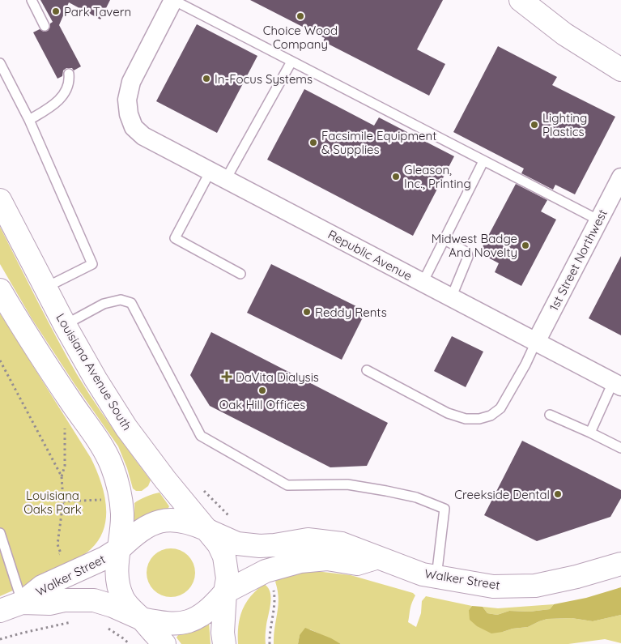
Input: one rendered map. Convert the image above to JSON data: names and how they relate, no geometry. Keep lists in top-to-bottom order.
{
  "streets": {
    "main road": ["Louisiana Avenue South", "Walker Street"],
    "street": ["Republic Avenue", "1st Street Northwest"]
  },
  "crossings": [
    ["Republic Avenue", "1st Street Northwest"],
    ["Louisiana Avenue South", "Walker Street"]
  ],
  "parks": ["Louisiana Oaks Park"],
  "places": {
    "other": [
      "Park Tavern",
      "Choice Wood Company",
      "In-Focus Systems",
      "Lighting Plastics",
      "Facsimile Equipment & Supplies",
      "Gleason, Inc., Printing",
      "Midwest Badge And Novelty",
      "Reddy Rents",
      "Oak Hill Offices",
      "Creekside Dental"
    ],
    "health": ["DaVita Dialysis"]
  }
}
